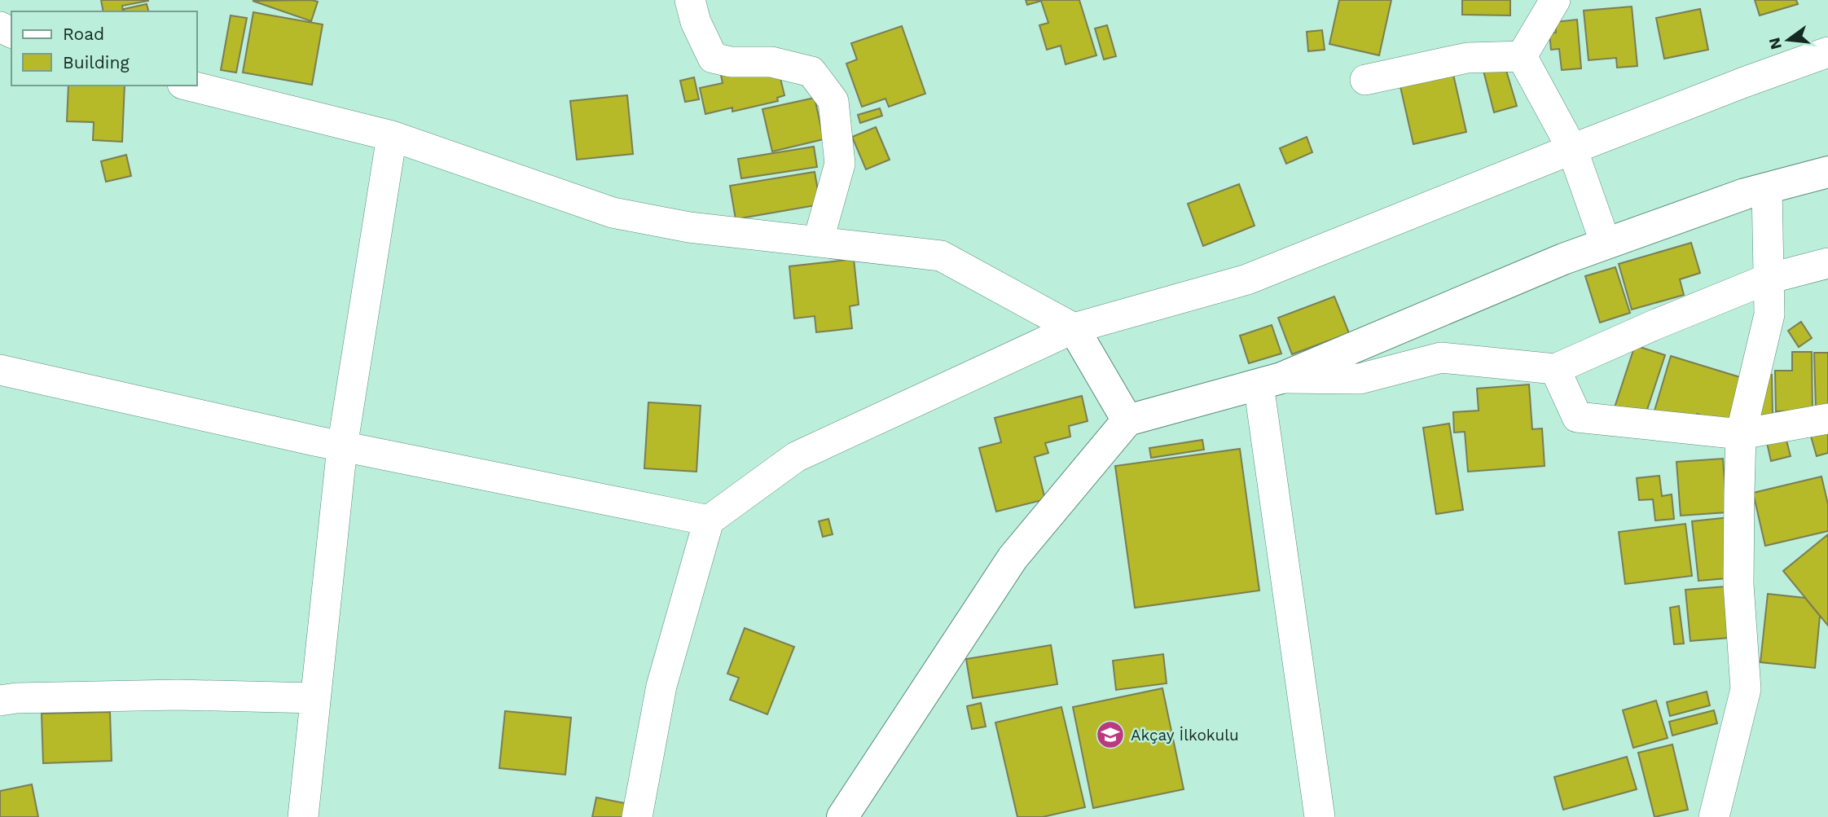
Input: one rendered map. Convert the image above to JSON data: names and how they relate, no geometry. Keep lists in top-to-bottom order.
{
  "places": {
    "school or university": ["Akçay İlkokulu"]
  },
  "legend": ["Road", "Building"],
  "north": "left"
}
